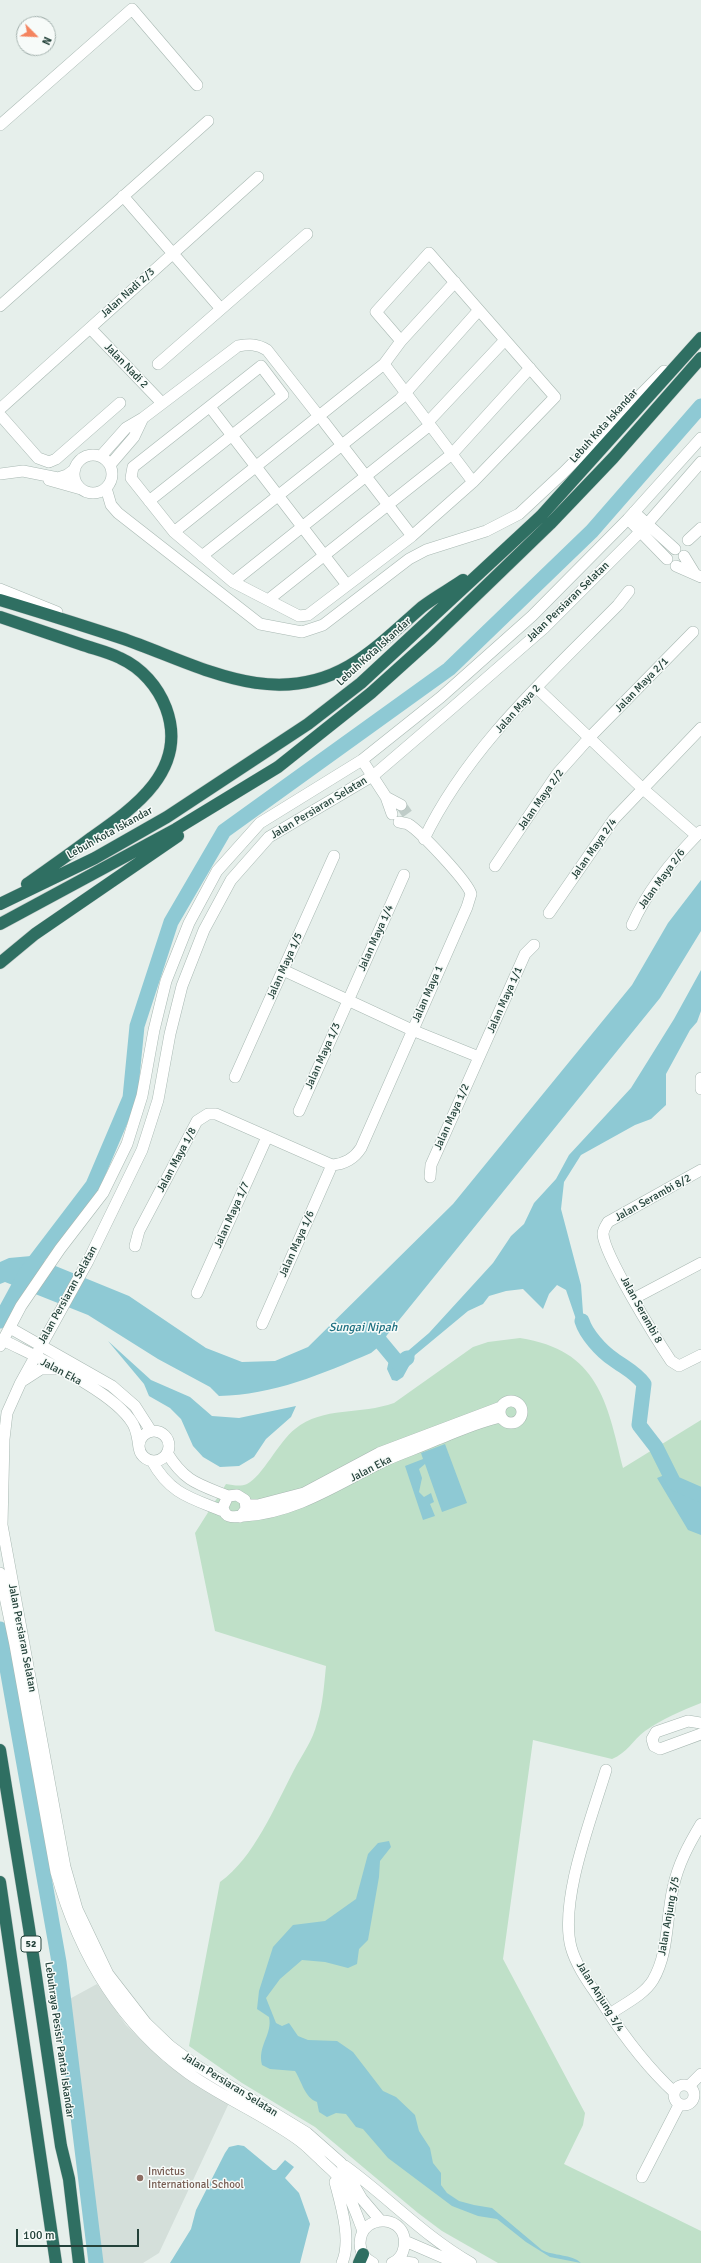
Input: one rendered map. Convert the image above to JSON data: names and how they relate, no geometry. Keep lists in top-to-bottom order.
{
  "streets": {
    "highway": ["Lebuh Kota Iskandar", "52", "Lebuhraya Pesisir Pantai Iskandar"],
    "street": [
      "Jalan Nadi 2/3",
      "Jalan Nadi 2",
      "Jalan Persiaran Selatan",
      "Jalan Maya 2/1",
      "Jalan Maya 2",
      "Jalan Maya 2/2",
      "Jalan Maya 2/4",
      "Jalan Maya 2/6",
      "Jalan Maya 1/4",
      "Jalan Maya 1/5",
      "Jalan Maya 1",
      "Jalan Maya 1/1",
      "Jalan Maya 1/3",
      "Jalan Maya 1/2",
      "Jalan Maya 1/8",
      "Jalan Serambi 8/2",
      "Jalan Maya 1/7",
      "Jalan Maya 1/6",
      "Jalan Serambi 8",
      "Jalan Eka",
      "Jalan Anjung 3/5",
      "Jalan Anjung 3/4"
    ]
  },
  "crossings": [
    ["Jalan Nadi 2/3", "Jalan Nadi 2"],
    ["Jalan Persiaran Selatan", "Jalan Maya 1"],
    ["Jalan Persiaran Selatan", "Jalan Eka"],
    ["Jalan Maya 2/1", "Jalan Maya 2/2"],
    ["Jalan Maya 2", "Jalan Maya 1"],
    ["Jalan Maya 1/4", "Jalan Maya 1/3"],
    ["Jalan Maya 1", "Jalan Maya 1/8"],
    ["Jalan Maya 1", "Jalan Maya 1/6"],
    ["Jalan Maya 1/1", "Jalan Maya 1/2"],
    ["Jalan Maya 1/8", "Jalan Maya 1/7"],
    ["Jalan Maya 1/8", "Jalan Maya 1/6"],
    ["Jalan Serambi 8/2", "Jalan Serambi 8"],
    ["Jalan Anjung 3/5", "Jalan Anjung 3/4"]
  ],
  "water": ["Sungai Nipah"],
  "places": ["Invictus International School"],
  "scale_bar": "100 m",
  "north": "bottom right"
}
